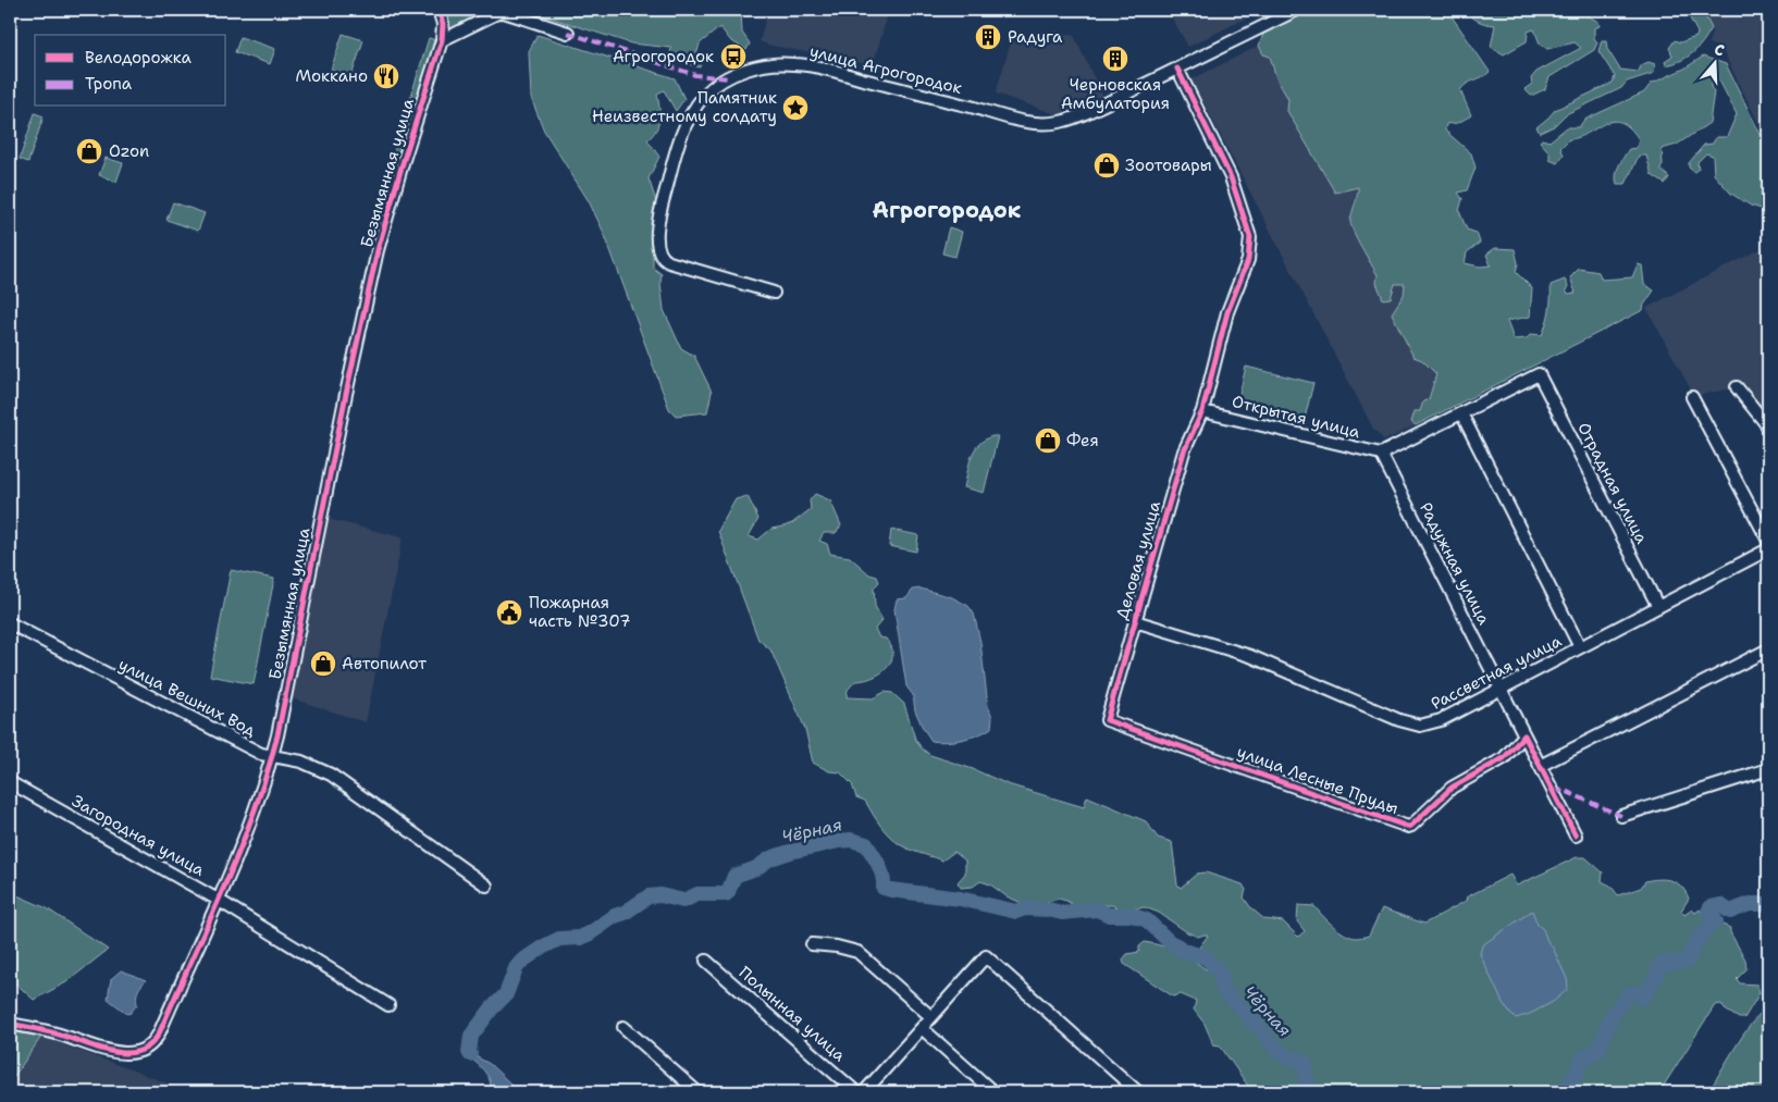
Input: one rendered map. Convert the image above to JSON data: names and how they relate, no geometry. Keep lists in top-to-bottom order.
{
  "streets": {
    "street": [
      "улица Агрогородок",
      "Безымянная улица",
      "Открытая улица",
      "Отрадная улица",
      "Деловая улица",
      "Радужная улица",
      "Рассветная улица",
      "улица Вешних Вод",
      "улица Лесные Пруды",
      "Загородная улица",
      "Полынная улица"
    ]
  },
  "crossings": [
    ["улица Агрогородок", "Деловая улица"],
    ["Безымянная улица", "улица Вешних Вод"],
    ["Безымянная улица", "Загородная улица"],
    ["Открытая улица", "Деловая улица"],
    ["Открытая улица", "Радужная улица"],
    ["Отрадная улица", "Рассветная улица"],
    ["Деловая улица", "Рассветная улица"],
    ["Деловая улица", "улица Лесные Пруды"],
    ["Радужная улица", "Рассветная улица"],
    ["Радужная улица", "улица Лесные Пруды"]
  ],
  "districts": ["Агрогородок"],
  "water": ["Чёрная"],
  "places": {
    "building": ["Радуга", "Черновская Амбулатория"],
    "bus stop": ["Агрогородок"],
    "restaurant": ["Моккано"],
    "place": ["Памятник Неизвестному солдату"],
    "shop": [
      "Ozon",
      "Зоотовары",
      "Фея",
      "Автопилот"
    ],
    "public building": ["Пожарная часть №307"]
  },
  "legend": ["Велодорожка", "Тропа"],
  "north": "top"
}
